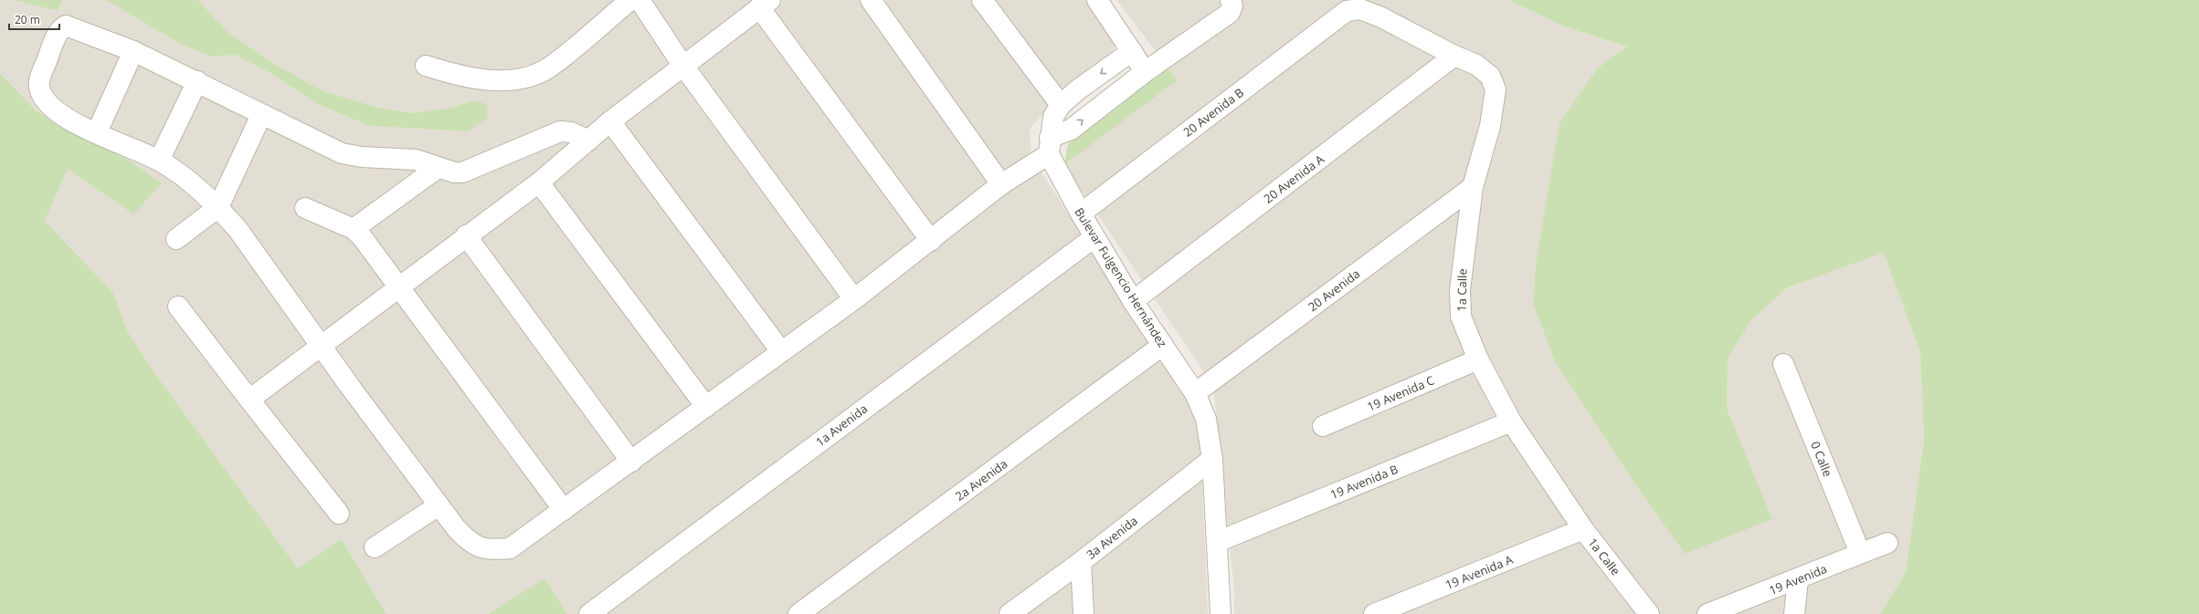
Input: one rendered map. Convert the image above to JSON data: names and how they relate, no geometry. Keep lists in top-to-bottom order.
{
  "streets": {
    "street": [
      "20 Avenida B",
      "20 Avenida A",
      "Bulevar Fulgencio Hernández",
      "20 Avenida",
      "1a Calle",
      "19 Avenida C",
      "1a Avenida",
      "0 Calle",
      "2a Avenida",
      "19 Avenida B",
      "3a Avenida",
      "19 Avenida A",
      "19 Avenida"
    ]
  },
  "crossings": [
    ["20 Avenida B", "Bulevar Fulgencio Hernández"],
    ["20 Avenida B", "1a Calle"],
    ["20 Avenida A", "Bulevar Fulgencio Hernández"],
    ["20 Avenida A", "1a Calle"],
    ["Bulevar Fulgencio Hernández", "20 Avenida"],
    ["Bulevar Fulgencio Hernández", "1a Avenida"],
    ["Bulevar Fulgencio Hernández", "2a Avenida"],
    ["Bulevar Fulgencio Hernández", "19 Avenida B"],
    ["Bulevar Fulgencio Hernández", "3a Avenida"],
    ["20 Avenida", "1a Calle"],
    ["1a Calle", "19 Avenida C"],
    ["1a Calle", "19 Avenida B"],
    ["1a Calle", "19 Avenida A"],
    ["0 Calle", "19 Avenida"]
  ],
  "scale_bar": "20 m"
}
